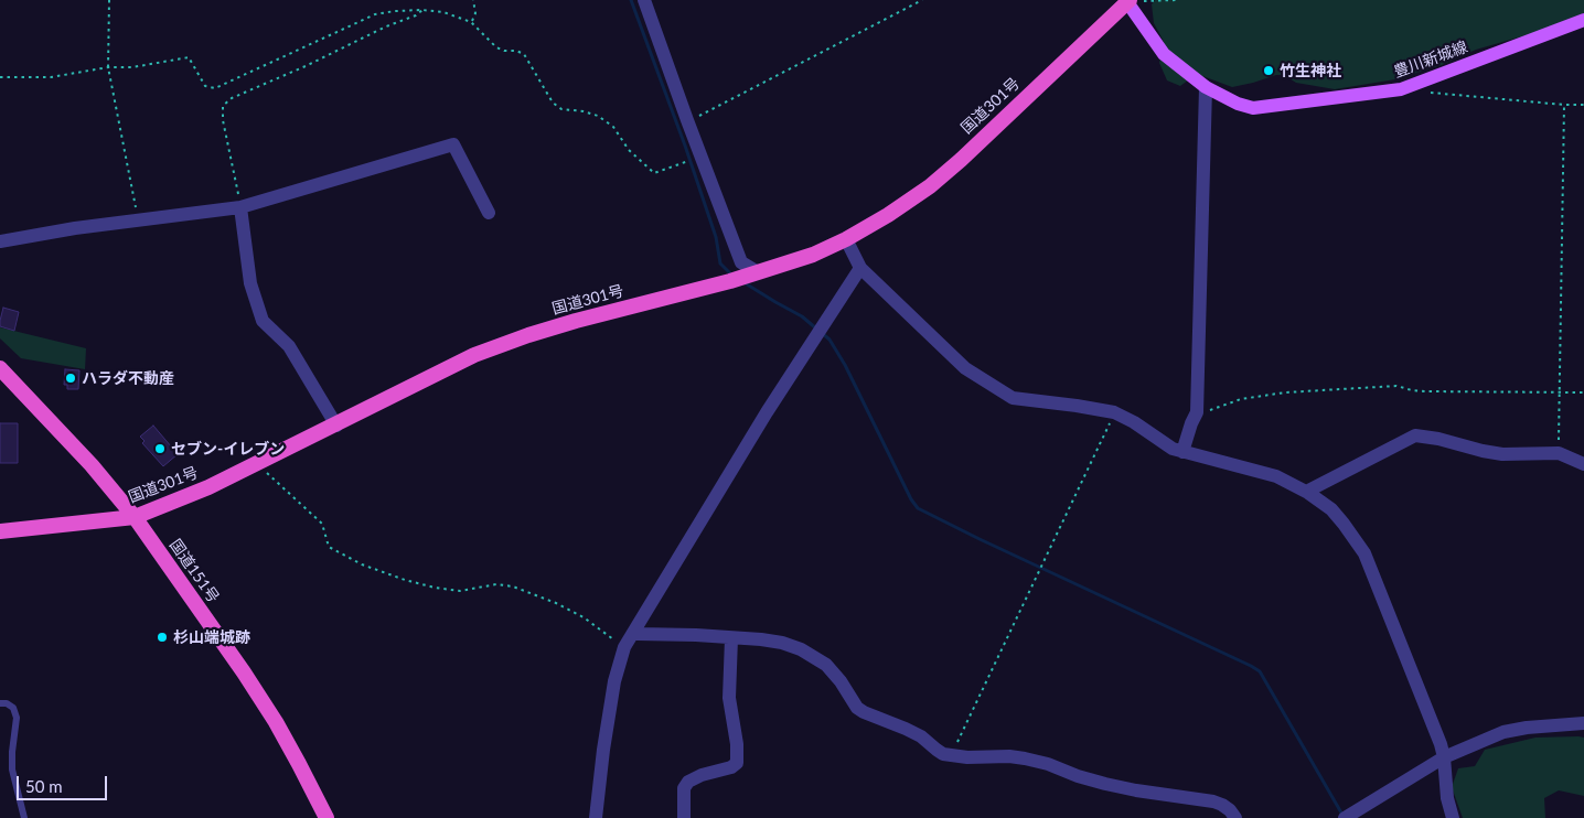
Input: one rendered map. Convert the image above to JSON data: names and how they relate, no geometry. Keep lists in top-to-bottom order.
{
  "streets": {
    "highway": ["国道301号", "国道151号"],
    "main road": ["豊川新城線"]
  },
  "crossings": [
    ["豊川新城線", "国道301号"],
    ["国道301号", "国道151号"]
  ],
  "places": [
    "竹生神社",
    "ハラダ不動産",
    "セブン-イレブン",
    "杉山端城跡"
  ],
  "scale_bar": "50 m"
}
